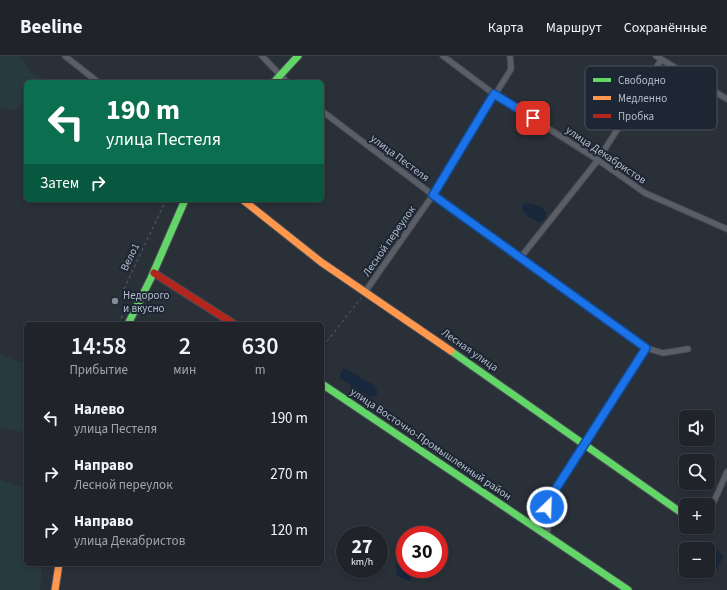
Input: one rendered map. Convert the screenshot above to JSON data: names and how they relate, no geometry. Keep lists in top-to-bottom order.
{
  "streets": {
    "street": [
      "улица Декабристов",
      "улица Пестеля",
      "Лесной переулок",
      "Лесная улица",
      "улица Восточно-Промышленный район"
    ],
    "path": ["Вело1"]
  },
  "crossings": [
    ["улица Декабристов", "Лесной переулок"],
    ["улица Пестеля", "Лесной переулок"],
    ["Лесной переулок", "Лесная улица"]
  ],
  "places": ["Недорого и вкусно"],
  "legend": ["Свободно", "Медленно", "Пробка"],
  "page": {
    "header": "Beeline",
    "nav": ["Карта", "Маршрут", "Сохранённые"],
    "turn": ["190 m", "улица Пестеля"],
    "then": "Затем",
    "eta": [
      "14:58",
      "Прибытие",
      "2",
      "мин",
      "630",
      "m"
    ],
    "list": [
      {
        "name": "Налево",
        "note": "улица Пестеля",
        "value": "190 m"
      },
      {
        "name": "Направо",
        "note": "Лесной переулок",
        "value": "270 m"
      },
      {
        "name": "Направо",
        "note": "улица Декабристов",
        "value": "120 m"
      }
    ],
    "map_buttons": ["+", "−"],
    "speed": "27 km/h",
    "limit": "30"
  }
}
